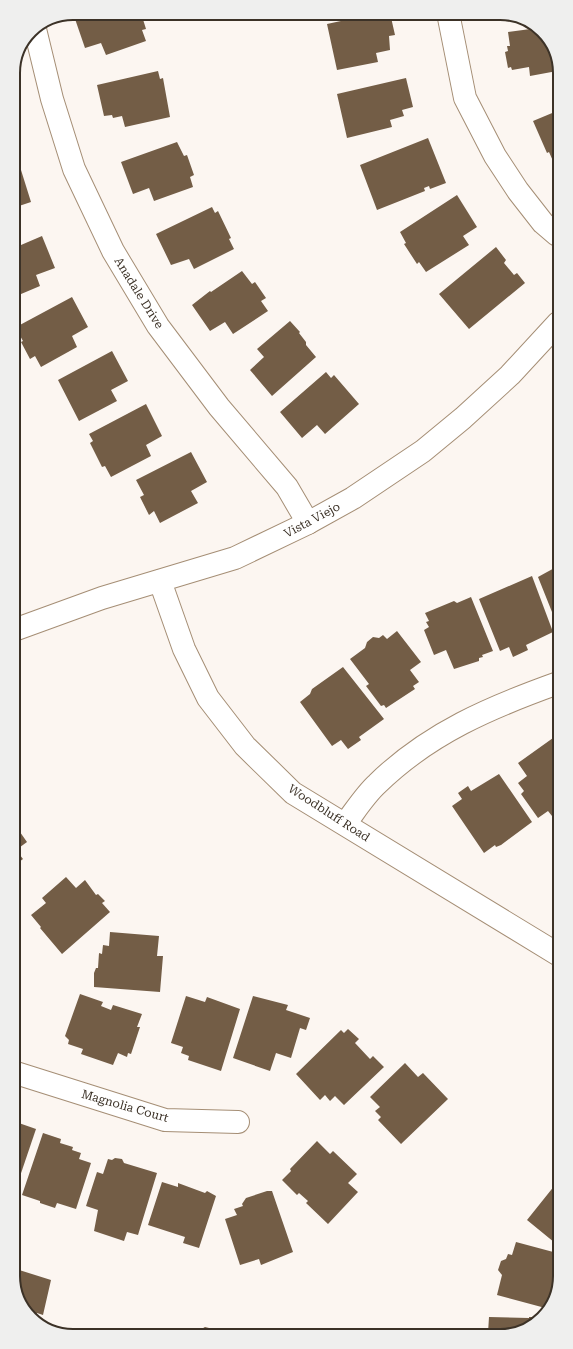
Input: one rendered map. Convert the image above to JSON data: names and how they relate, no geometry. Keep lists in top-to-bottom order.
{
  "streets": {
    "street": [
      "Anadale Drive",
      "Vista Viejo",
      "Woodbluff Road",
      "Magnolia Court"
    ]
  },
  "crossings": [
    ["Anadale Drive", "Vista Viejo"],
    ["Vista Viejo", "Woodbluff Road"]
  ]
}
